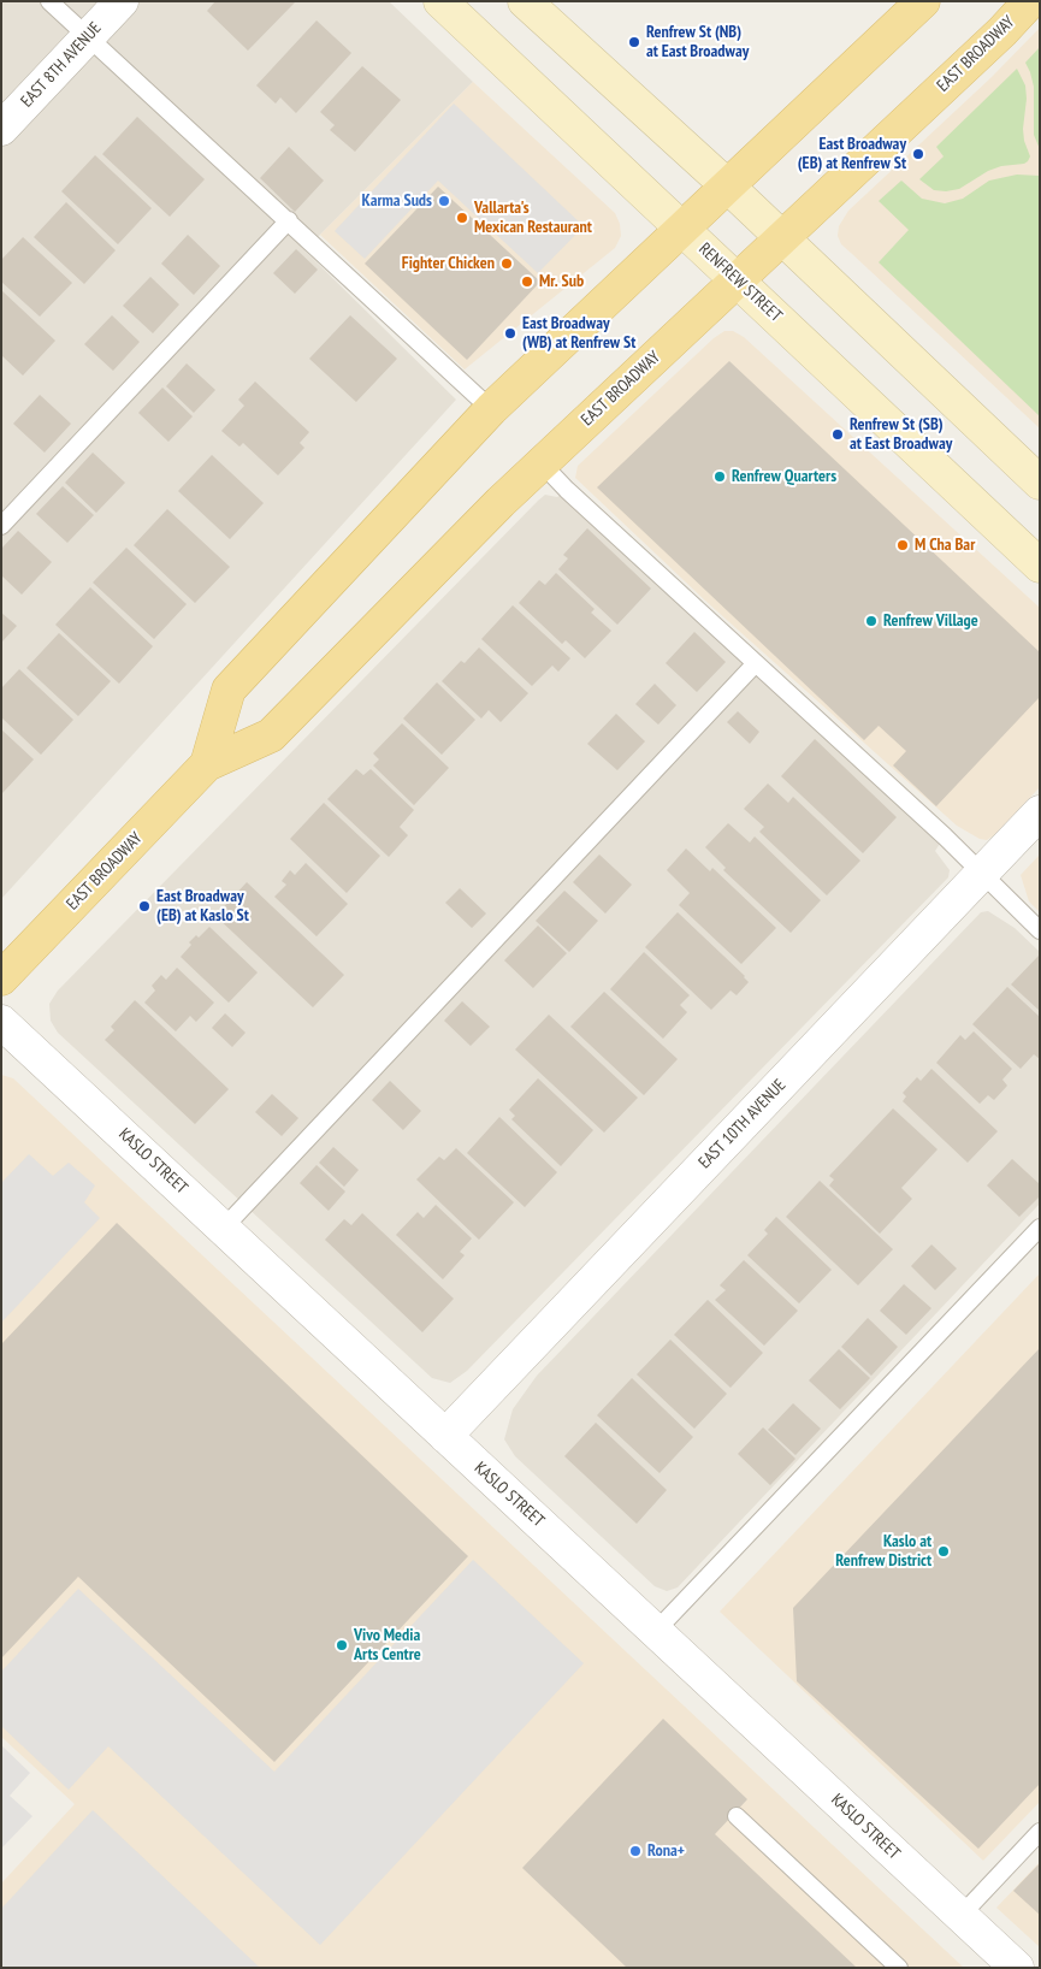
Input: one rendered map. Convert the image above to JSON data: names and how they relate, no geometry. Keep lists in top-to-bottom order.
{
  "streets": {
    "main road": ["EAST BROADWAY"],
    "street": [
      "EAST 8TH AVENUE",
      "RENFREW STREET",
      "EAST 10TH AVENUE",
      "KASLO STREET"
    ]
  },
  "crossings": [
    ["EAST BROADWAY", "RENFREW STREET"],
    ["EAST 10TH AVENUE", "KASLO STREET"]
  ],
  "places": [
    "Renfrew St (NB) at East Broadway",
    "East Broadway (EB) at Renfrew St",
    "Karma Suds",
    "Vallarta's Mexican Restaurant",
    "Fighter Chicken",
    "Mr. Sub",
    "East Broadway (WB) at Renfrew St",
    "Renfrew St (SB) at East Broadway",
    "Renfrew Quarters",
    "M Cha Bar",
    "Renfrew Village",
    "East Broadway (EB) at Kaslo St",
    "Kaslo at Renfrew District",
    "Vivo Media Arts Centre",
    "Rona+"
  ]
}
